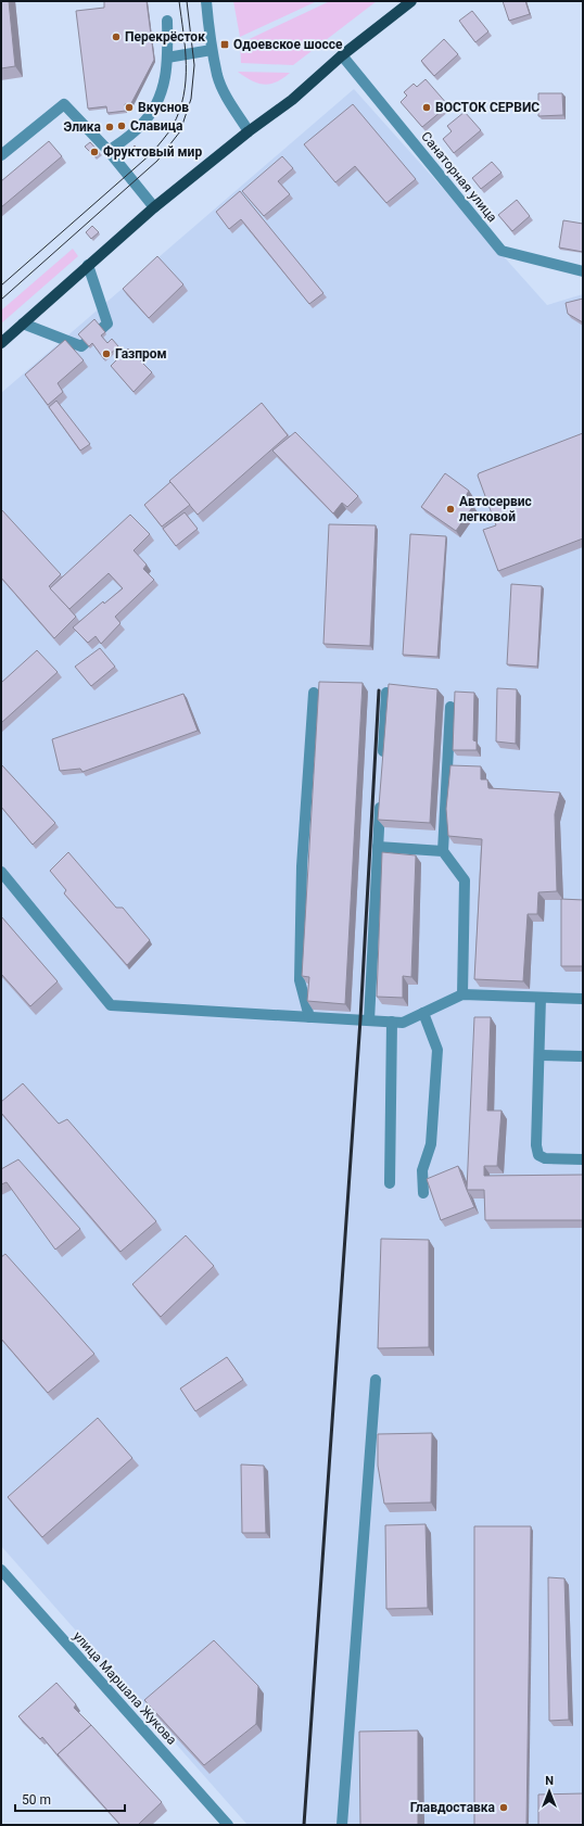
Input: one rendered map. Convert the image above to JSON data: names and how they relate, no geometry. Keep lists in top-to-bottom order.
{
  "streets": {
    "street": ["Санаторная улица", "улица Маршала Жукова"]
  },
  "places": {
    "other": [
      "Перекрёсток",
      "Вкуснов",
      "ВОСТОК СЕРВИС",
      "Славица",
      "Элика",
      "Фруктовый мир",
      "Газпром",
      "Автосервис легковой",
      "Главдоставка"
    ],
    "transit": ["Одоевское шоссе"]
  },
  "scale_bar": "50 m",
  "north": "top"
}
